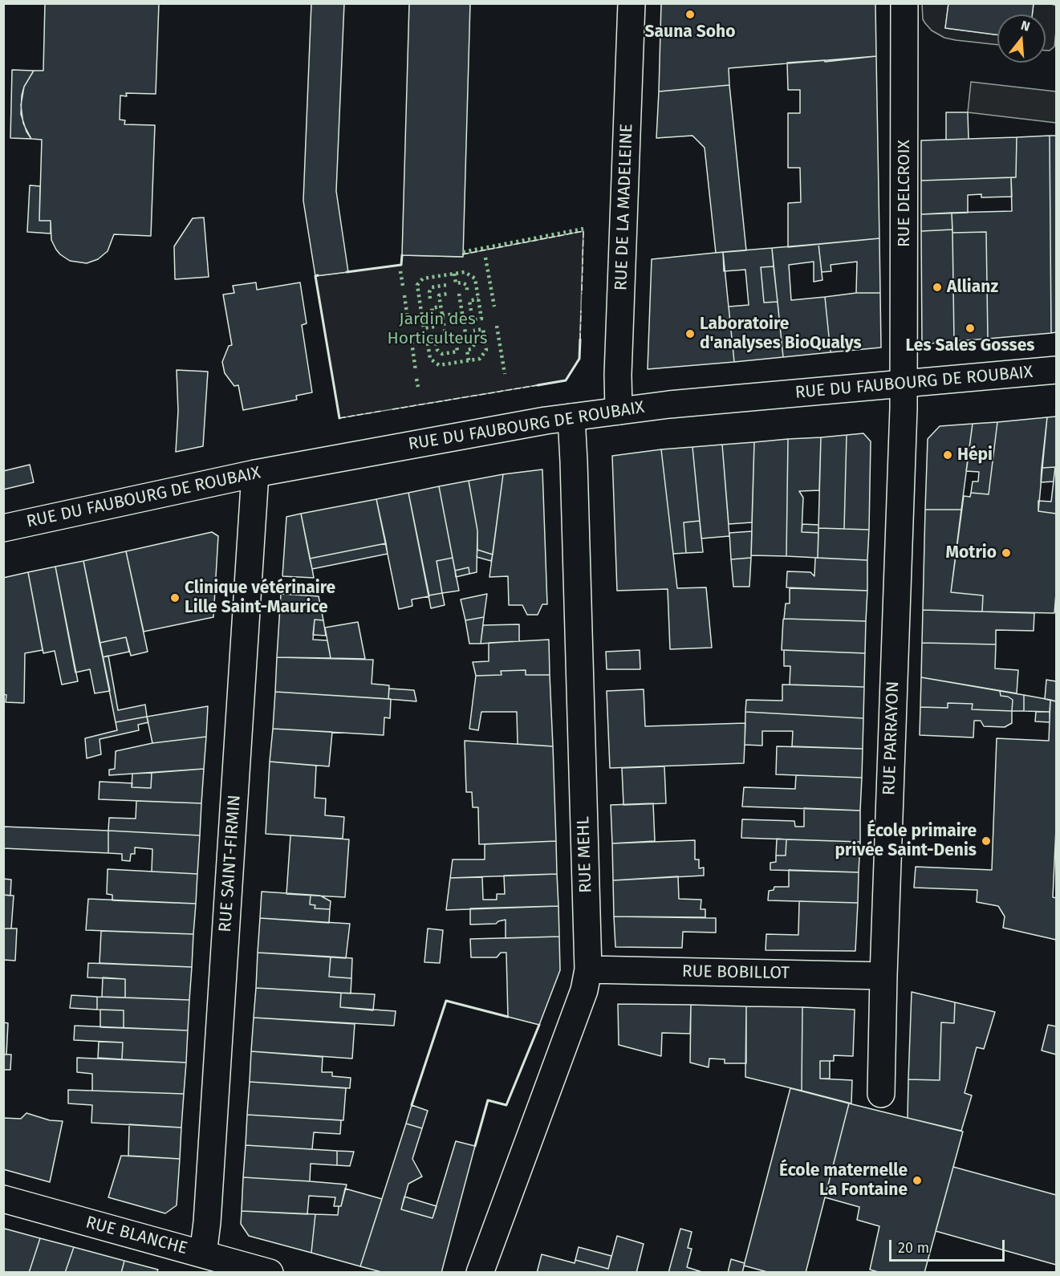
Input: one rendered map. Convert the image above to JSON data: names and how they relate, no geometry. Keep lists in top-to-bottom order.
{
  "streets": {
    "street": [
      "RUE DELCROIX",
      "RUE DE LA MADELEINE",
      "RUE DU FAUBOURG DE ROUBAIX",
      "RUE PARRAYON",
      "RUE MEHL",
      "RUE SAINT-FIRMIN",
      "RUE BOBILLOT",
      "RUE BLANCHE"
    ]
  },
  "crossings": [
    ["RUE DELCROIX", "RUE DU FAUBOURG DE ROUBAIX"],
    ["RUE DELCROIX", "RUE PARRAYON"],
    ["RUE DE LA MADELEINE", "RUE DU FAUBOURG DE ROUBAIX"],
    ["RUE DU FAUBOURG DE ROUBAIX", "RUE PARRAYON"],
    ["RUE DU FAUBOURG DE ROUBAIX", "RUE MEHL"],
    ["RUE DU FAUBOURG DE ROUBAIX", "RUE SAINT-FIRMIN"],
    ["RUE PARRAYON", "RUE BOBILLOT"],
    ["RUE MEHL", "RUE BOBILLOT"],
    ["RUE SAINT-FIRMIN", "RUE BLANCHE"]
  ],
  "parks": ["Jardin des Horticulteurs"],
  "places": [
    "Sauna Soho",
    "Allianz",
    "Les Sales Gosses",
    "Laboratoire d'analyses BioQualys",
    "Hépi",
    "Motrio",
    "Clinique vétérinaire Lille Saint-Maurice",
    "École primaire privée Saint-Denis",
    "École maternelle La Fontaine"
  ],
  "scale_bar": "20 m",
  "north": "top"
}
